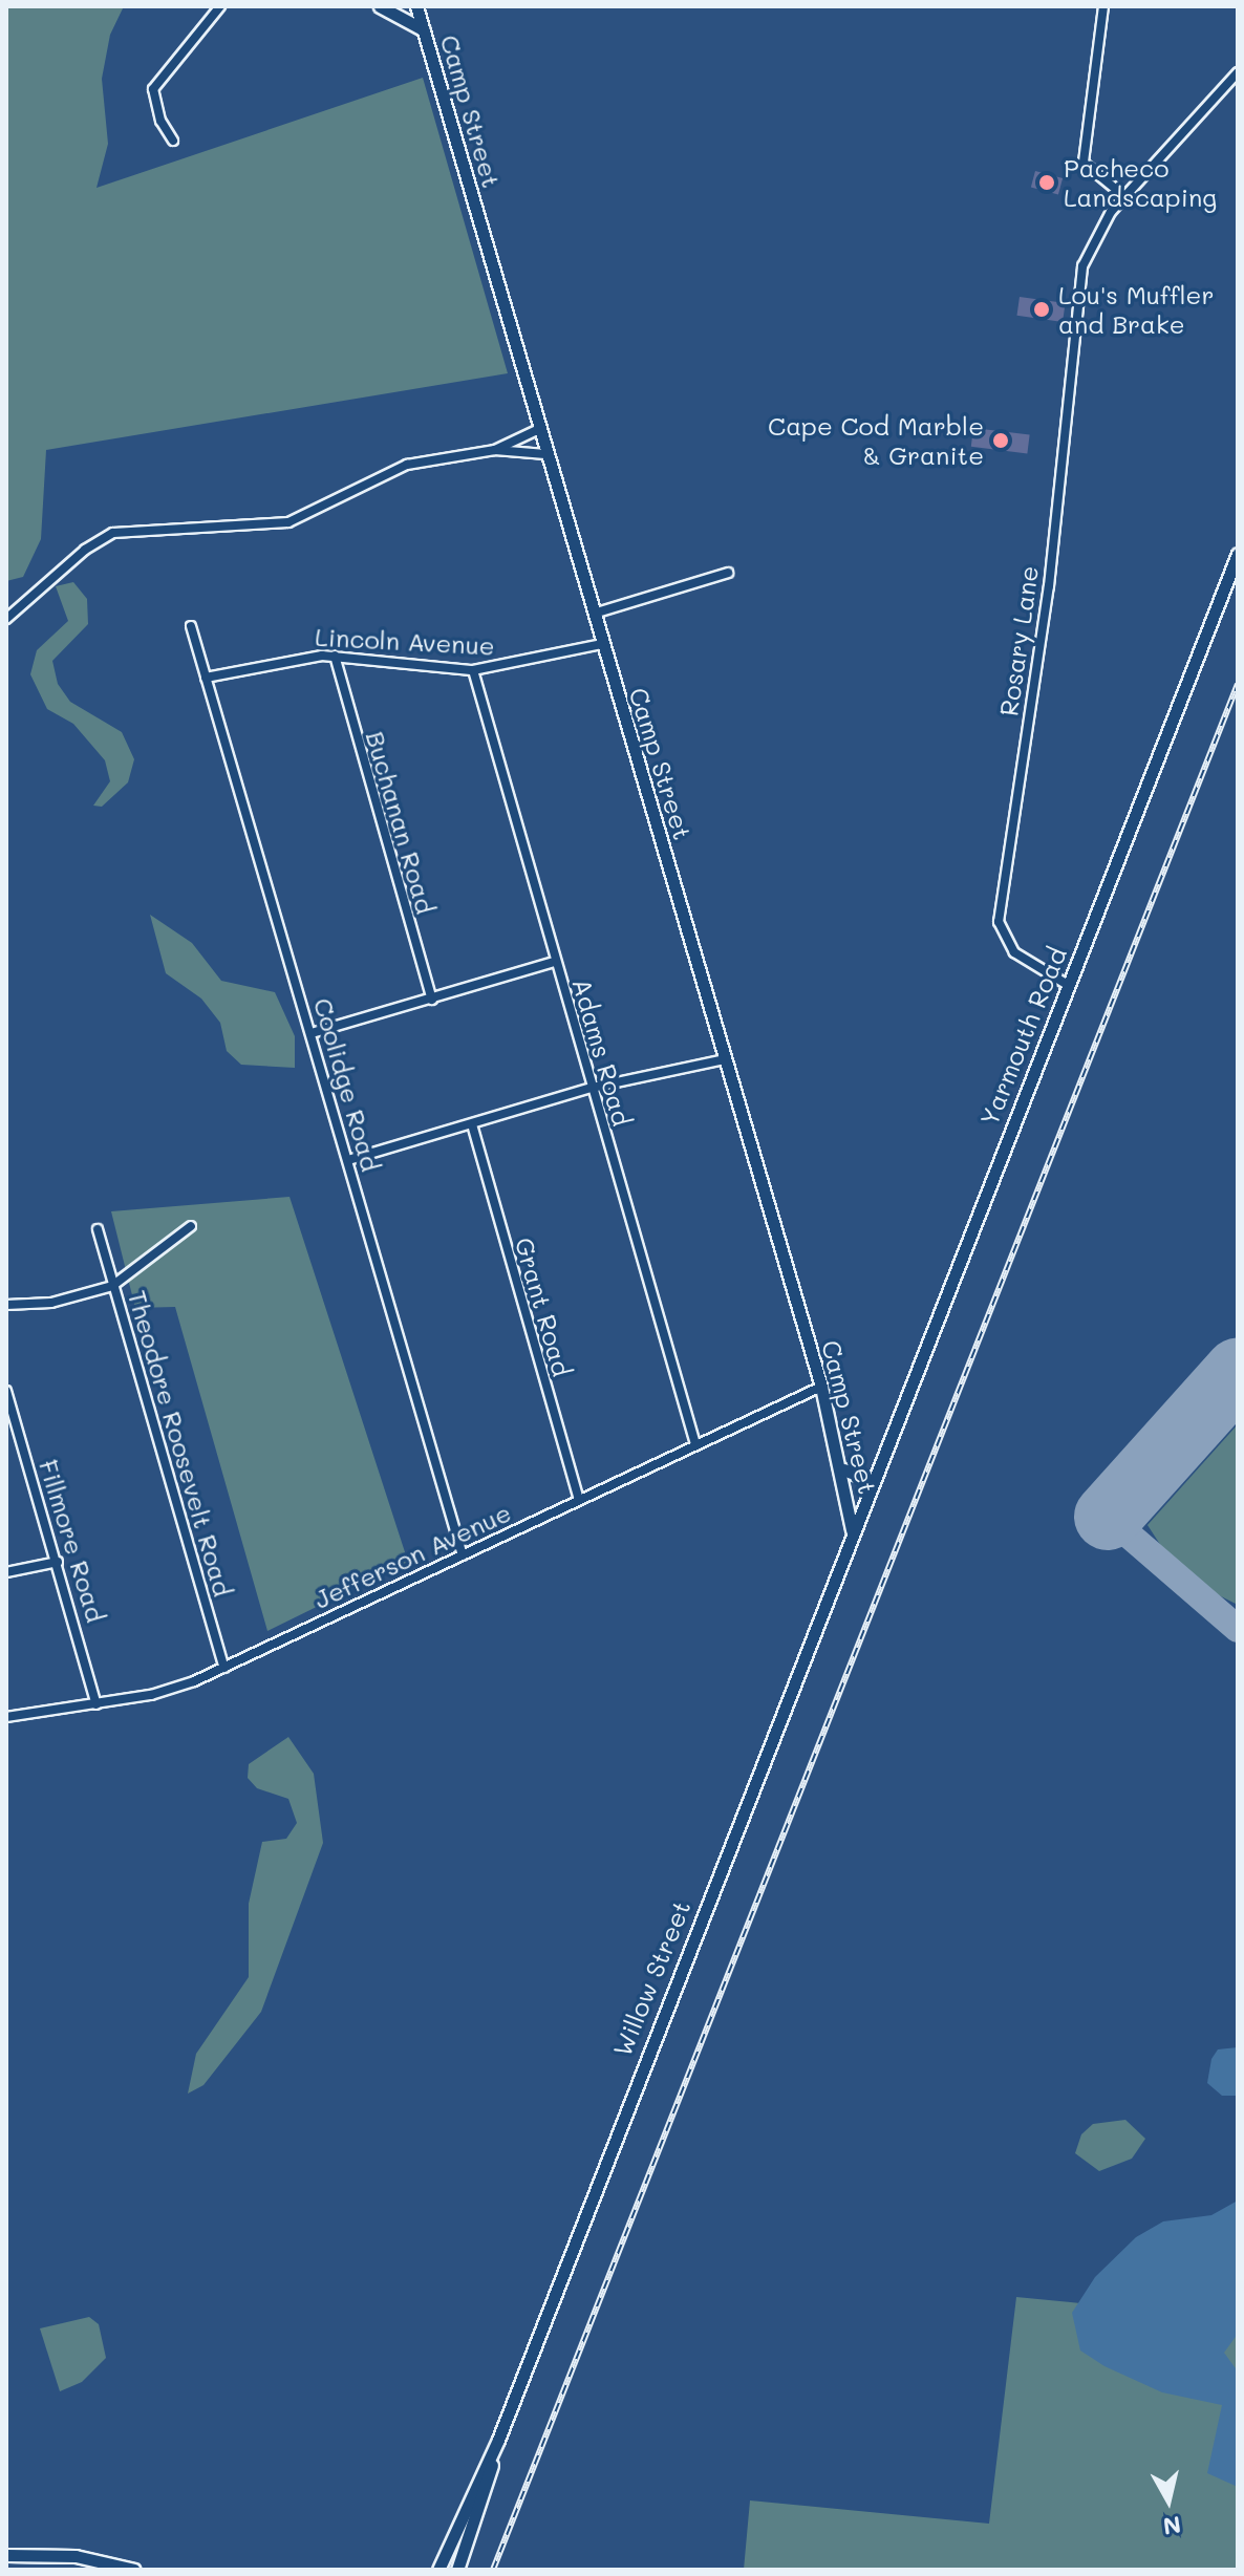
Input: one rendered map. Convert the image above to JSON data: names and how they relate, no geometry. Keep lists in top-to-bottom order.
{
  "streets": {
    "main road": ["Camp Street", "Yarmouth Road", "Willow Street"],
    "street": [
      "Lincoln Avenue",
      "Rosary Lane",
      "Buchanan Road",
      "Adams Road",
      "Coolidge Road",
      "Grant Road",
      "Theodore Roosevelt Road",
      "Fillmore Road",
      "Jefferson Avenue"
    ]
  },
  "crossings": [
    ["Camp Street", "Lincoln Avenue"],
    ["Camp Street", "Yarmouth Road"],
    ["Camp Street", "Jefferson Avenue"],
    ["Camp Street", "Willow Street"],
    ["Lincoln Avenue", "Buchanan Road"],
    ["Lincoln Avenue", "Adams Road"],
    ["Lincoln Avenue", "Coolidge Road"],
    ["Rosary Lane", "Yarmouth Road"],
    ["Yarmouth Road", "Willow Street"],
    ["Adams Road", "Jefferson Avenue"],
    ["Coolidge Road", "Jefferson Avenue"],
    ["Grant Road", "Jefferson Avenue"],
    ["Theodore Roosevelt Road", "Jefferson Avenue"],
    ["Fillmore Road", "Jefferson Avenue"]
  ],
  "places": ["Pacheco Landscaping", "Lou's Muffler and Brake", "Cape Cod Marble & Granite"],
  "north": "bottom"
}
